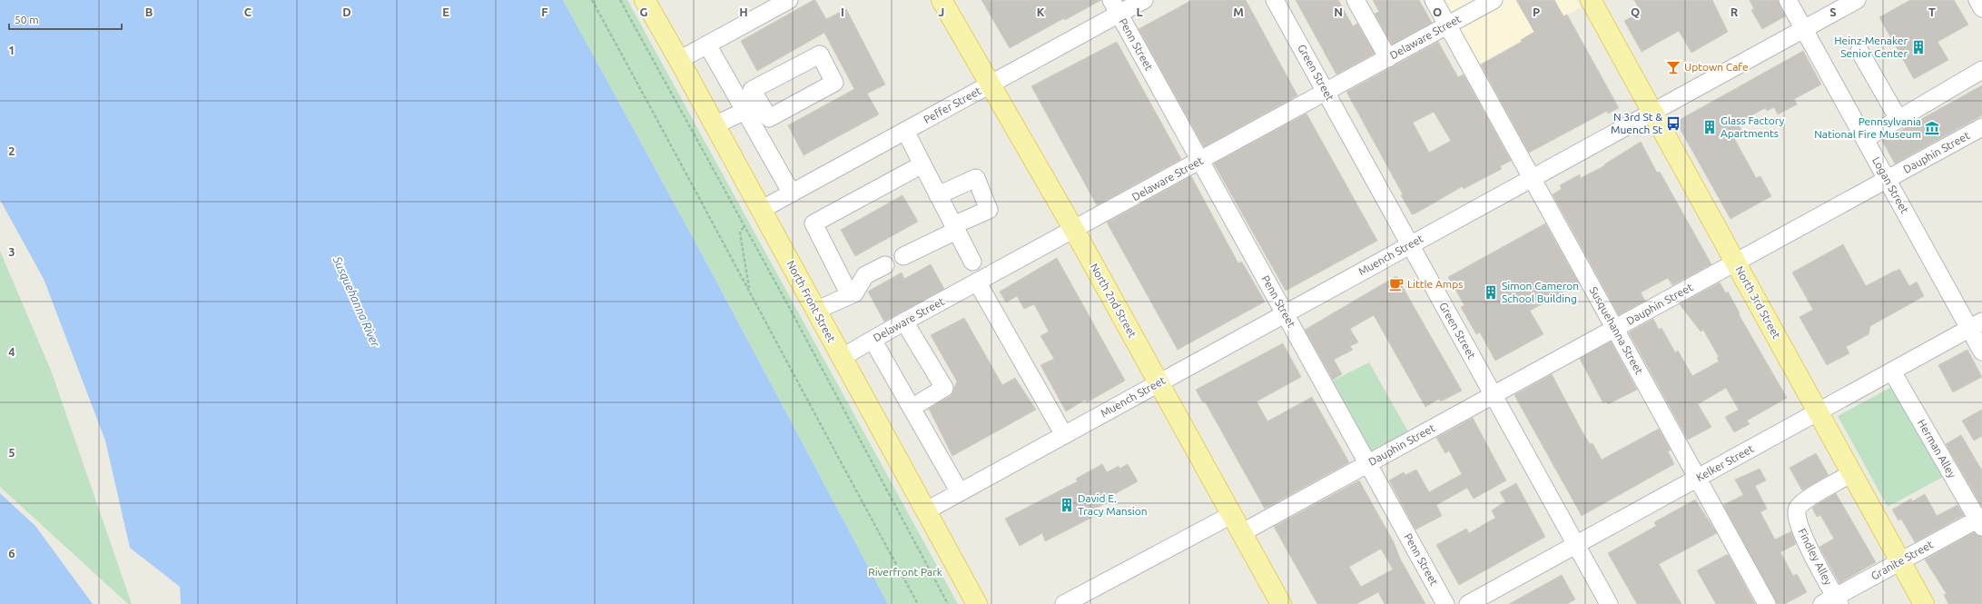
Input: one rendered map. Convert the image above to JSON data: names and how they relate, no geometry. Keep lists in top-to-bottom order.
{
  "streets": {
    "main road": ["North 2nd Street", "North Front Street", "North 3rd Street"],
    "street": [
      "Delaware Street",
      "Penn Street",
      "Green Street",
      "Peffer Street",
      "Dauphin Street",
      "Logan Street",
      "Muench Street",
      "Susquehanna Street",
      "Herman Alley",
      "Kelker Street",
      "Findley Alley",
      "Granite Street"
    ]
  },
  "crossings": [
    ["Delaware Street", "Penn Street"],
    ["Delaware Street", "Green Street"],
    ["Delaware Street", "North 2nd Street"],
    ["Delaware Street", "North Front Street"],
    ["Delaware Street", "Susquehanna Street"],
    ["Penn Street", "Peffer Street"],
    ["Penn Street", "Dauphin Street"],
    ["Penn Street", "Muench Street"],
    ["Green Street", "Dauphin Street"],
    ["Green Street", "Muench Street"],
    ["Green Street", "Kelker Street"],
    ["Peffer Street", "North 2nd Street"],
    ["Peffer Street", "North Front Street"],
    ["Dauphin Street", "Logan Street"],
    ["Dauphin Street", "North 2nd Street"],
    ["Dauphin Street", "North 3rd Street"],
    ["Dauphin Street", "Susquehanna Street"],
    ["Logan Street", "Muench Street"],
    ["Logan Street", "Kelker Street"],
    ["Muench Street", "North 2nd Street"],
    ["Muench Street", "North Front Street"],
    ["Muench Street", "North 3rd Street"],
    ["Muench Street", "Susquehanna Street"],
    ["North 3rd Street", "Kelker Street"],
    ["North 3rd Street", "Findley Alley"],
    ["North 3rd Street", "Granite Street"],
    ["Susquehanna Street", "Kelker Street"],
    ["Herman Alley", "Kelker Street"],
    ["Herman Alley", "Granite Street"],
    ["Findley Alley", "Granite Street"]
  ],
  "water": ["Susquehanna River"],
  "parks": ["Riverfront Park"],
  "places": {
    "building": [
      "Heinz-Menaker Senior Center",
      "Glass Factory Apartments",
      "Simon Cameron School Building",
      "David E. Tracy Mansion"
    ],
    "bar": ["Uptown Cafe"],
    "bus stop": ["N 3rd St & Muench St"],
    "museum": ["Pennsylvania National Fire Museum"],
    "cafe": ["Little Amps"]
  },
  "scale_bar": "50 m",
  "grid": {
    "columns": [
      "B",
      "C",
      "D",
      "E",
      "F",
      "G",
      "H",
      "I",
      "J",
      "K",
      "L",
      "M",
      "N",
      "O",
      "P",
      "Q",
      "R",
      "S",
      "T"
    ],
    "rows": [
      "1",
      "2",
      "3",
      "4",
      "5",
      "6"
    ]
  }
}
